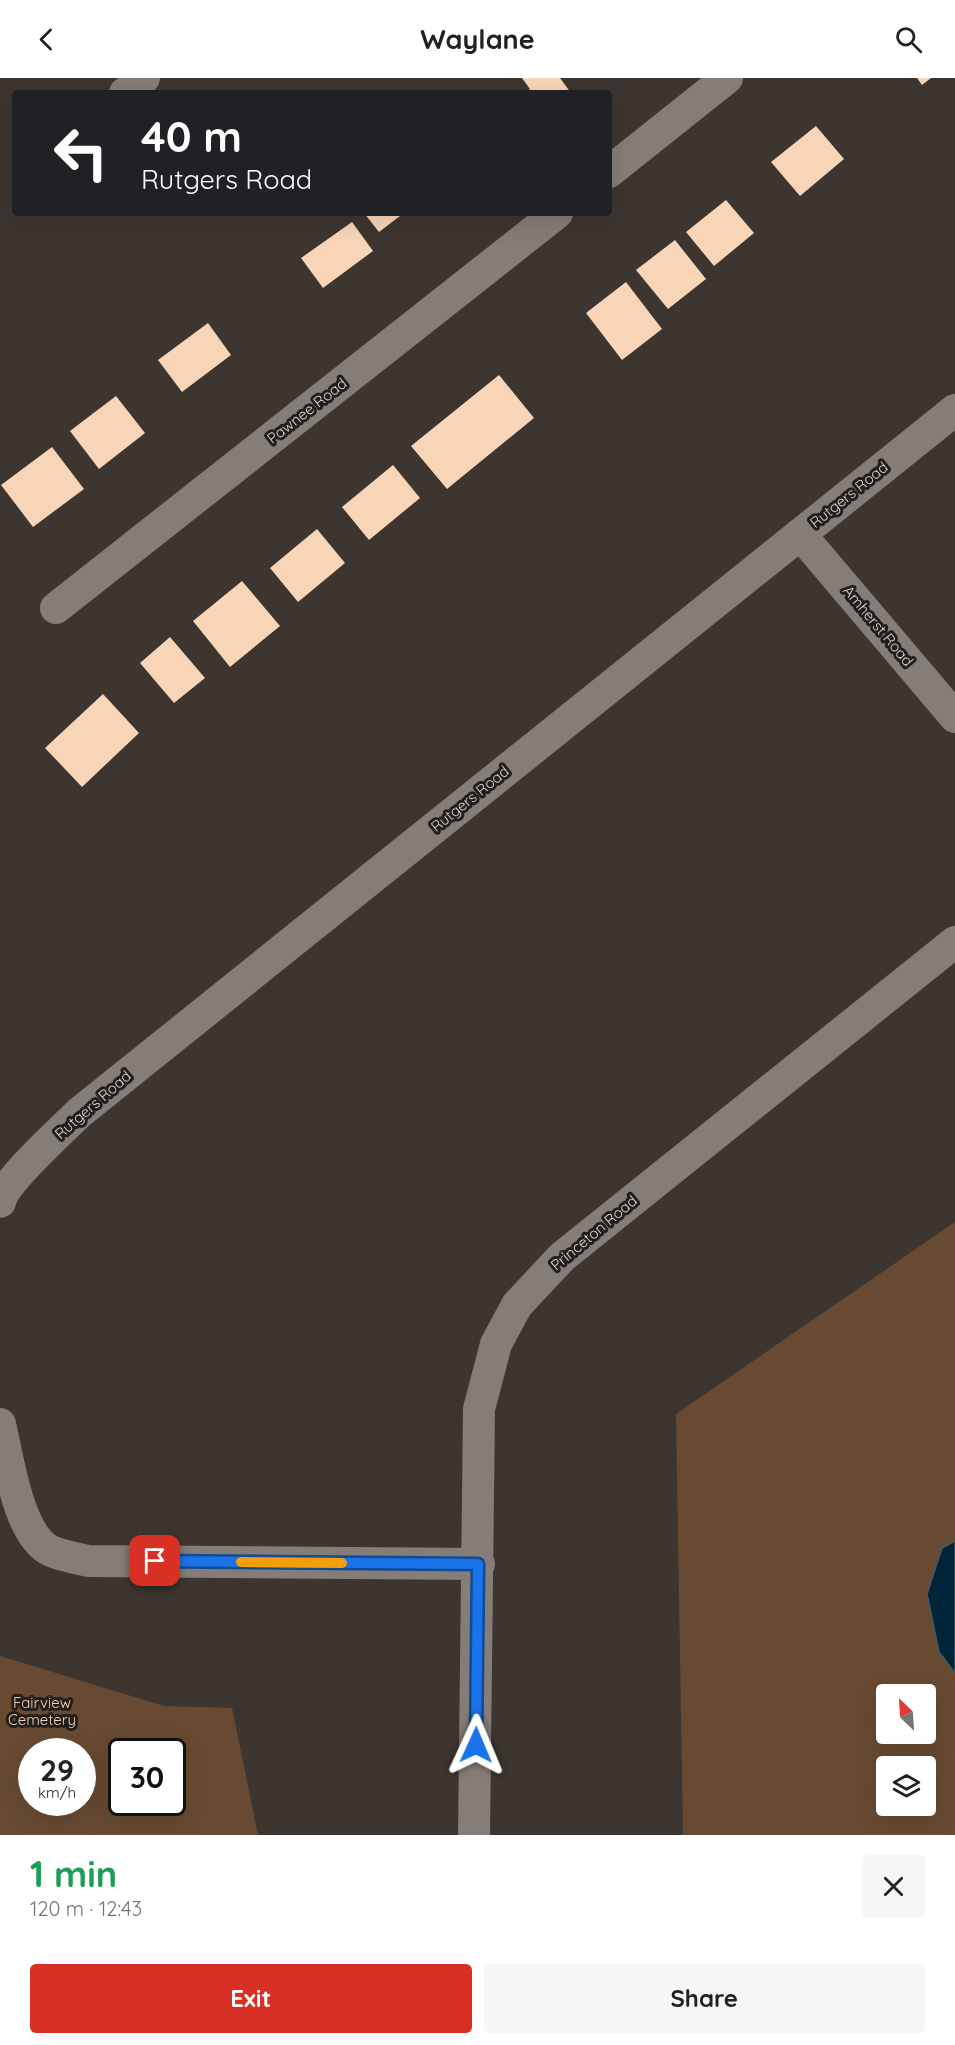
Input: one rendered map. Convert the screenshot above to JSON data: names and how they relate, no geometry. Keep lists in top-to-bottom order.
{
  "streets": {
    "street": [
      "Pawnee Road",
      "Rutgers Road",
      "Amherst Road",
      "Princeton Road"
    ]
  },
  "crossings": [
    ["Rutgers Road", "Amherst Road"]
  ],
  "parks": ["Fairview Cemetery"],
  "north": "top left",
  "page": {
    "header": "Waylane",
    "turn": ["40 m", "Rutgers Road"],
    "speed": "29 km/h",
    "limit": "30",
    "heading": ["1 min", "120 m · 12:43"],
    "buttons": ["Exit", "Share"]
  }
}
